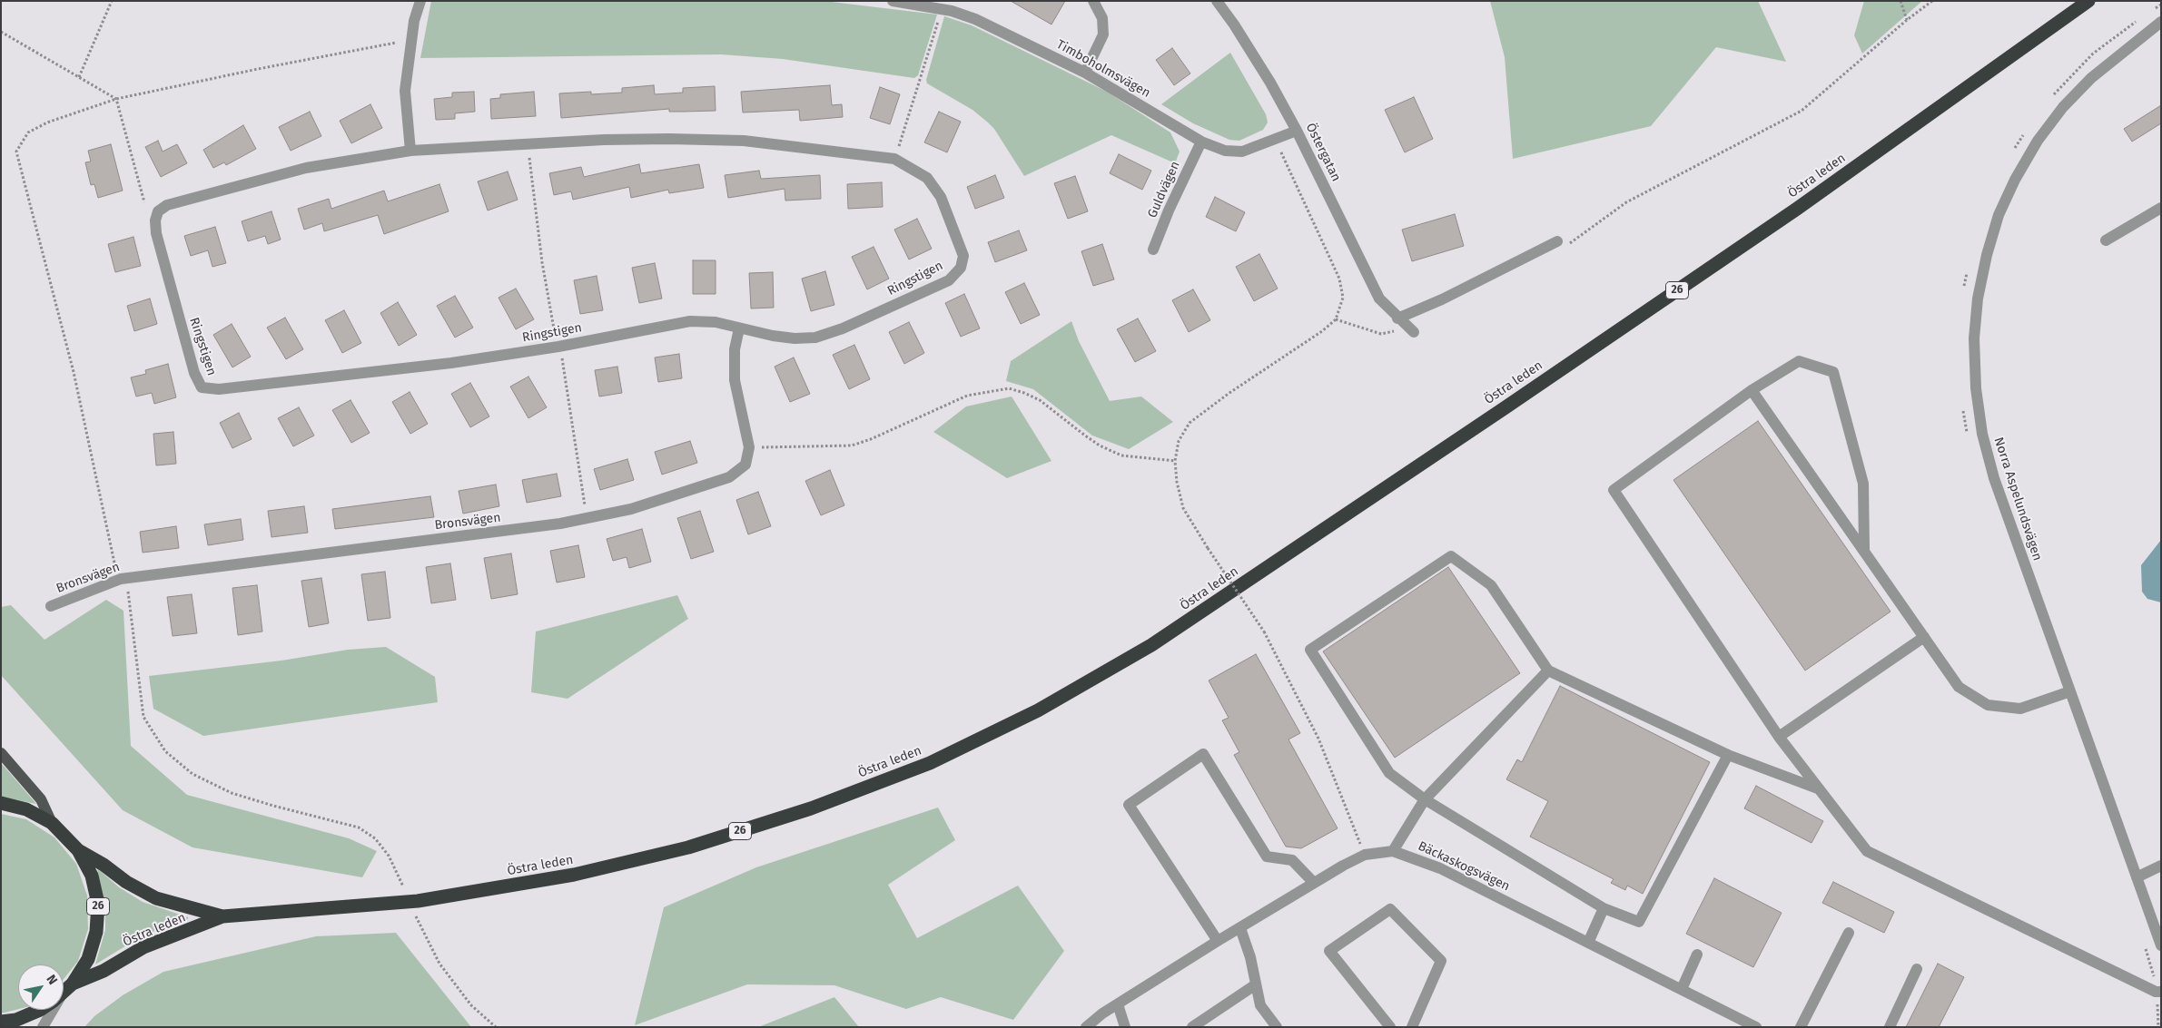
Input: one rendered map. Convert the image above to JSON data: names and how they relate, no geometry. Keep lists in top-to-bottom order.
{
  "streets": {
    "highway": ["Östra leden", "26"],
    "street": [
      "Timboholmsvägen",
      "Östergatan",
      "Guldvägen",
      "Ringstigen",
      "Norra Aspelundsvägen",
      "Bronsvägen",
      "Bäckaskogsvägen"
    ]
  },
  "crossings": [
    ["Timboholmsvägen", "Östergatan"],
    ["Timboholmsvägen", "Guldvägen"],
    ["Östra leden", "26"],
    ["Ringstigen", "Bronsvägen"]
  ],
  "north": "top right"
}
